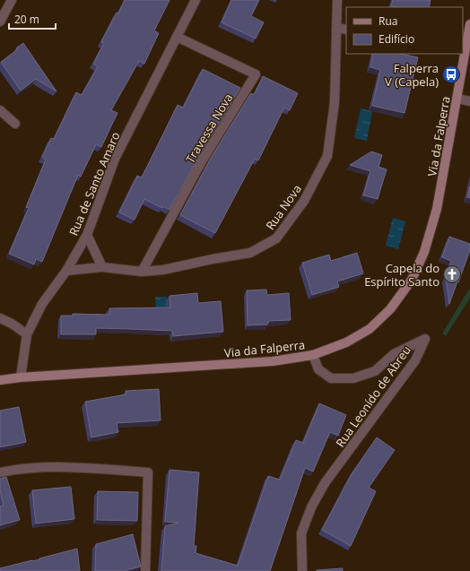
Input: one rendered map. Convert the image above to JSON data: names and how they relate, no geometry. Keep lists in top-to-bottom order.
{
  "streets": {
    "main road": ["Via da Falperra"],
    "street": [
      "Travessa Nova",
      "Rua de Santo Amaro",
      "Rua Nova",
      "Rua Leonído de Abreu"
    ]
  },
  "crossings": [
    ["Travessa Nova", "Rua de Santo Amaro"],
    ["Travessa Nova", "Rua Nova"],
    ["Via da Falperra", "Rua de Santo Amaro"],
    ["Via da Falperra", "Rua Leonído de Abreu"],
    ["Rua de Santo Amaro", "Rua Nova"]
  ],
  "places": {
    "bus stop": ["Falperra V (Capela)"],
    "church": ["Capela do Espírito Santo"]
  },
  "legend": ["Rua", "Edifício"],
  "scale_bar": "20 m"
}
